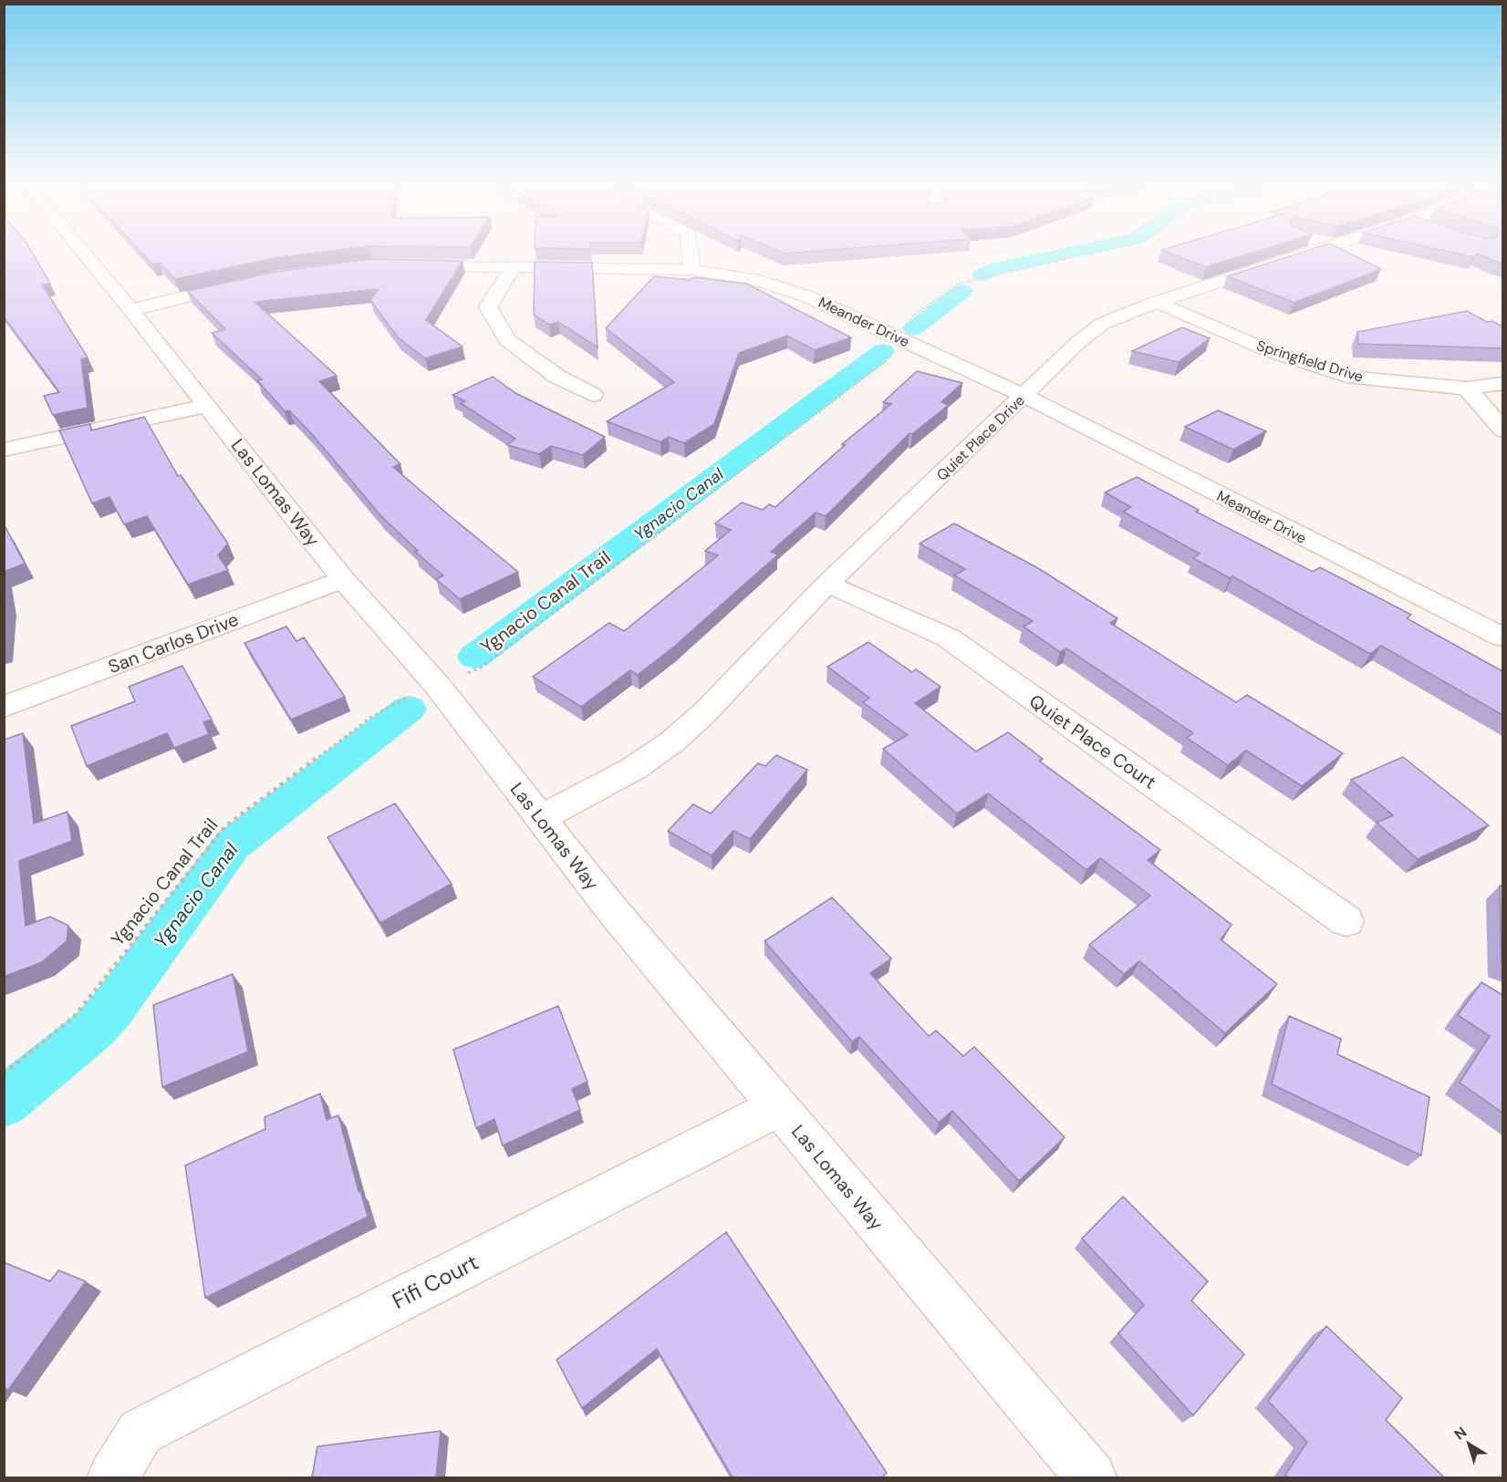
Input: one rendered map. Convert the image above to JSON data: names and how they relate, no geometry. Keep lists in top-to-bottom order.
{
  "streets": {
    "street": [
      "Meander Drive",
      "Springfield Drive",
      "Quiet Place Drive",
      "Las Lomas Way",
      "San Carlos Drive",
      "Quiet Place Court",
      "Fifi Court"
    ],
    "path": ["Ygnacio Canal Trail"]
  },
  "crossings": [
    ["Meander Drive", "Quiet Place Drive"],
    ["Meander Drive", "Ygnacio Canal Trail"],
    ["Springfield Drive", "Quiet Place Drive"],
    ["Quiet Place Drive", "Las Lomas Way"],
    ["Quiet Place Drive", "Quiet Place Court"],
    ["Las Lomas Way", "Ygnacio Canal Trail"],
    ["Las Lomas Way", "San Carlos Drive"],
    ["Las Lomas Way", "Fifi Court"]
  ],
  "water": ["Ygnacio Canal"],
  "north": "top left"
}
